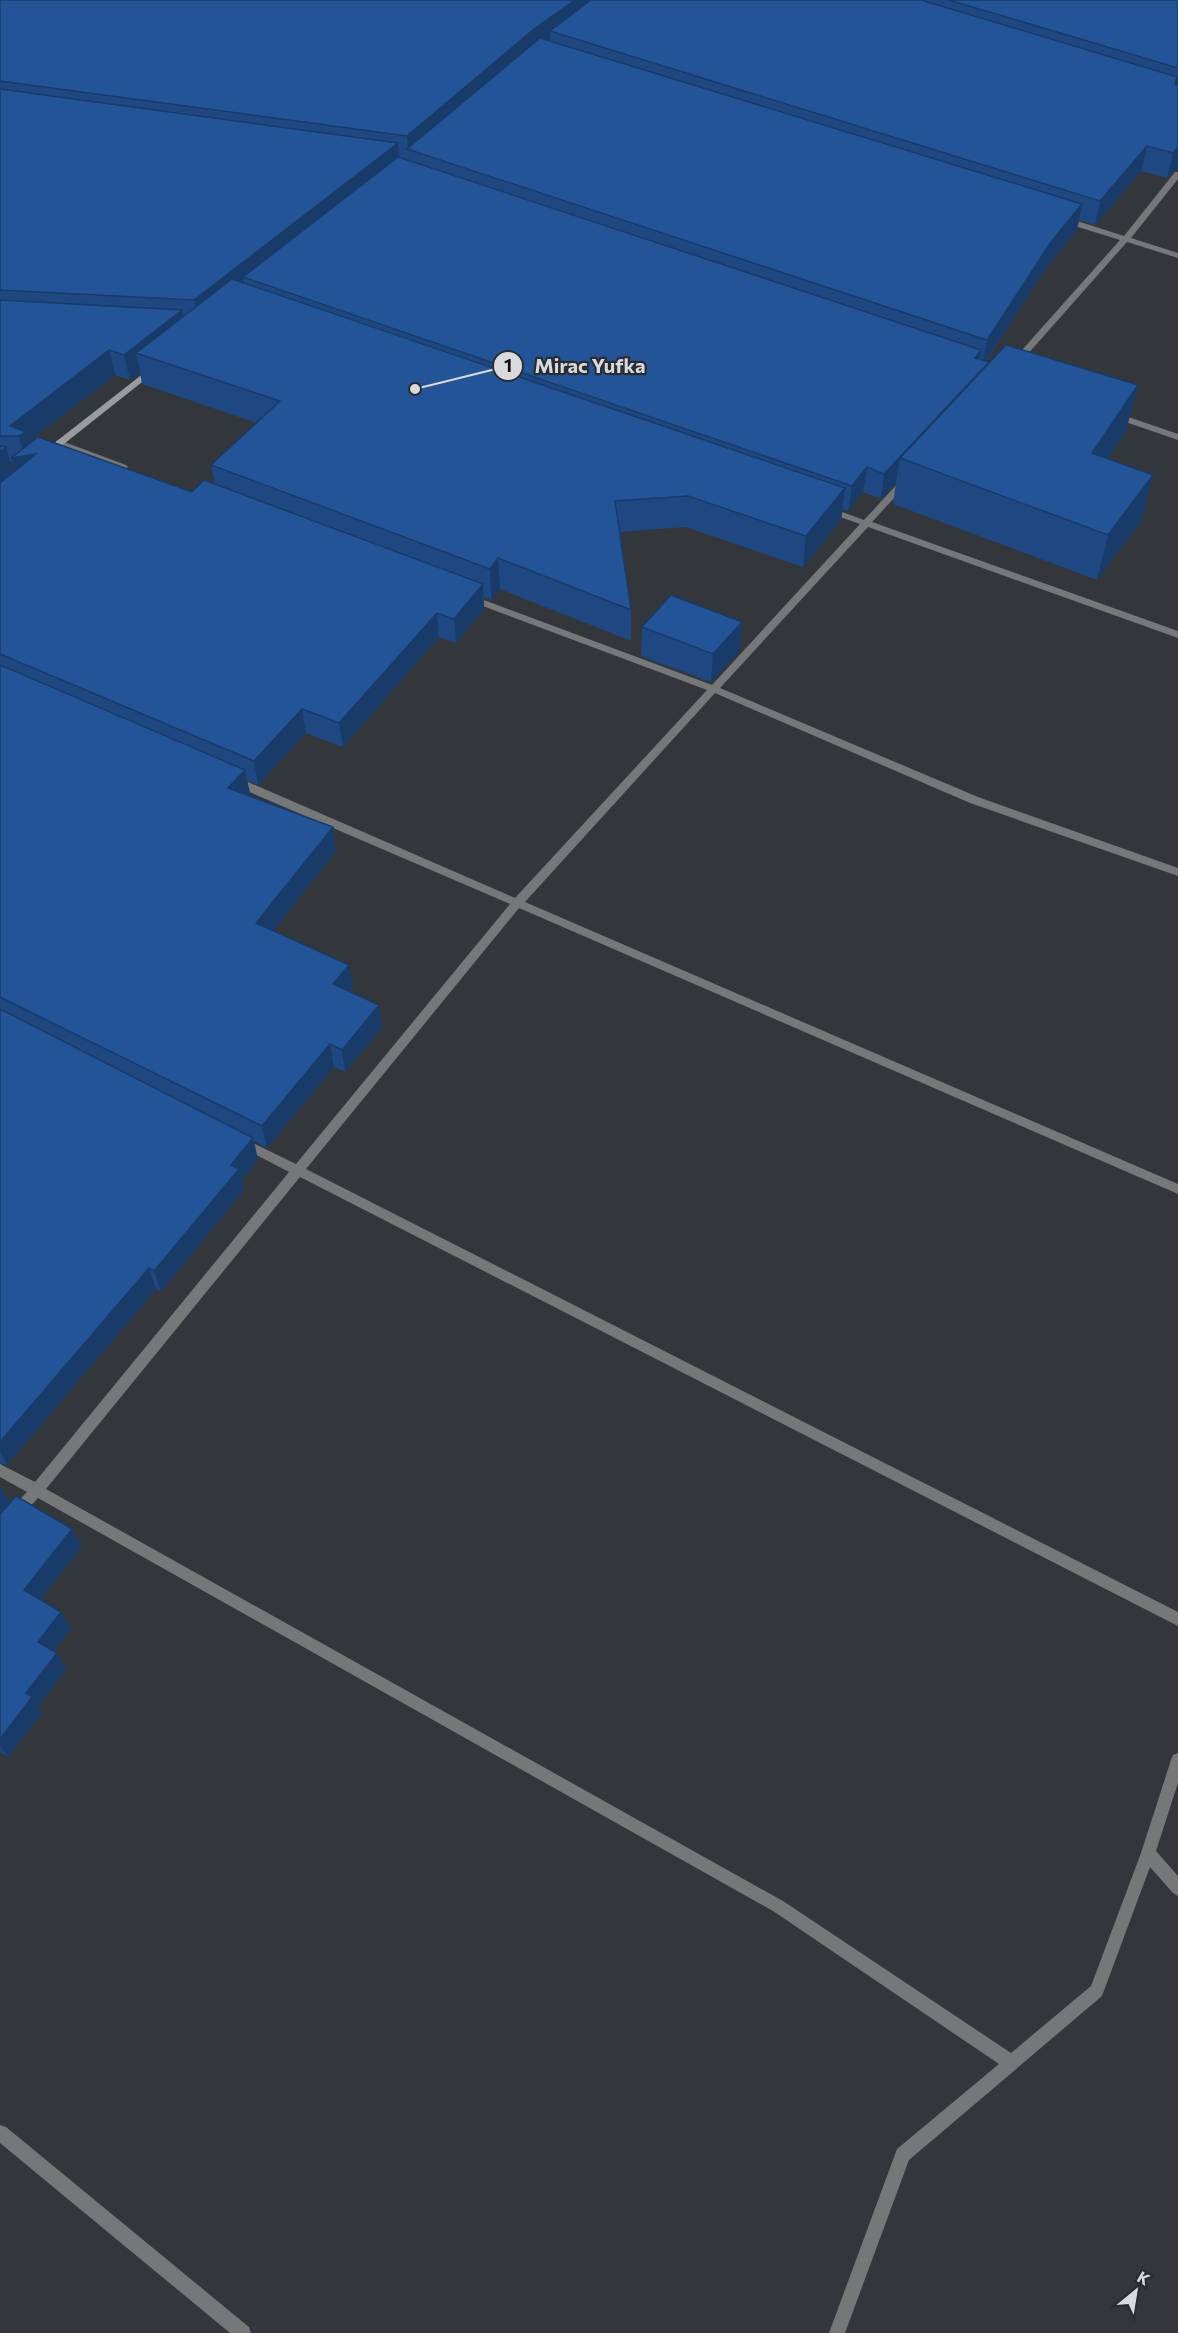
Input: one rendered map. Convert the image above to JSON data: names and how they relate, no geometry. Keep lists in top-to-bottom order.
{
  "places": ["Mirac Yufka"],
  "north": "top right"
}
